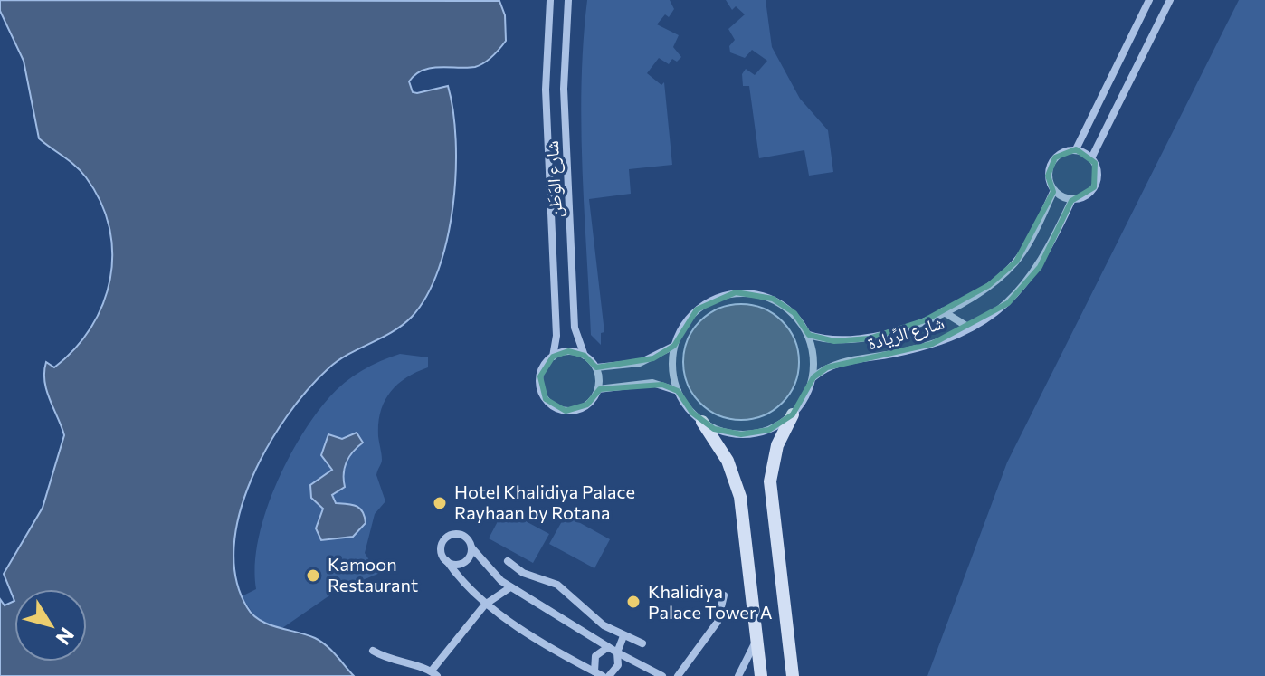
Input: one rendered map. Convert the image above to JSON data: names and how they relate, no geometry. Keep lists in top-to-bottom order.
{
  "streets": {
    "street": ["شارع الوَطَن", "شارع الرِّيادة"]
  },
  "places": ["Hotel Khalidiya Palace Rayhaan by Rotana", "Kamoon Restaurant", "Khalidiya Palace Tower A"],
  "north": "bottom right"
}
